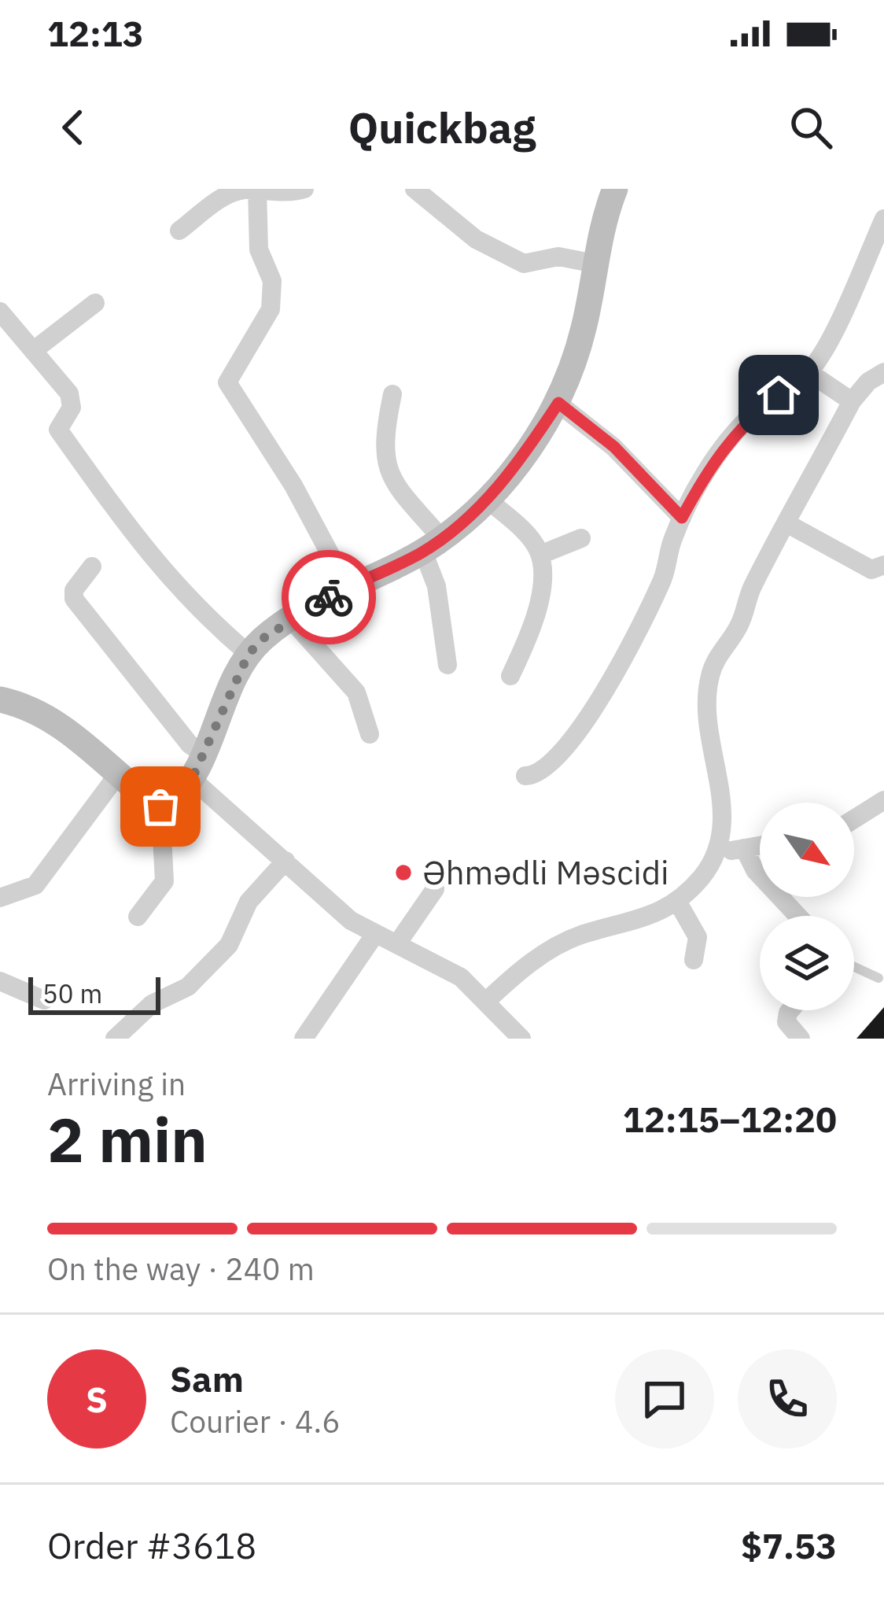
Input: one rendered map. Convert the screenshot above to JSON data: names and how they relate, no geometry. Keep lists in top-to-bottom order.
{
  "places": ["Әhmәdli Mәscidi"],
  "scale_bar": "50 m",
  "north": "bottom right",
  "page": {
    "status": "12:13",
    "header": "Quickbag",
    "scale": "50 m",
    "heading": ["2 min", "Arriving in", "12:15–12:20"],
    "panel": [
      "Sam",
      "Courier · 4.6",
      "Order #3618",
      "$7.53"
    ],
    "bar": "On the way · 240 m",
    "round": "S"
  }
}
